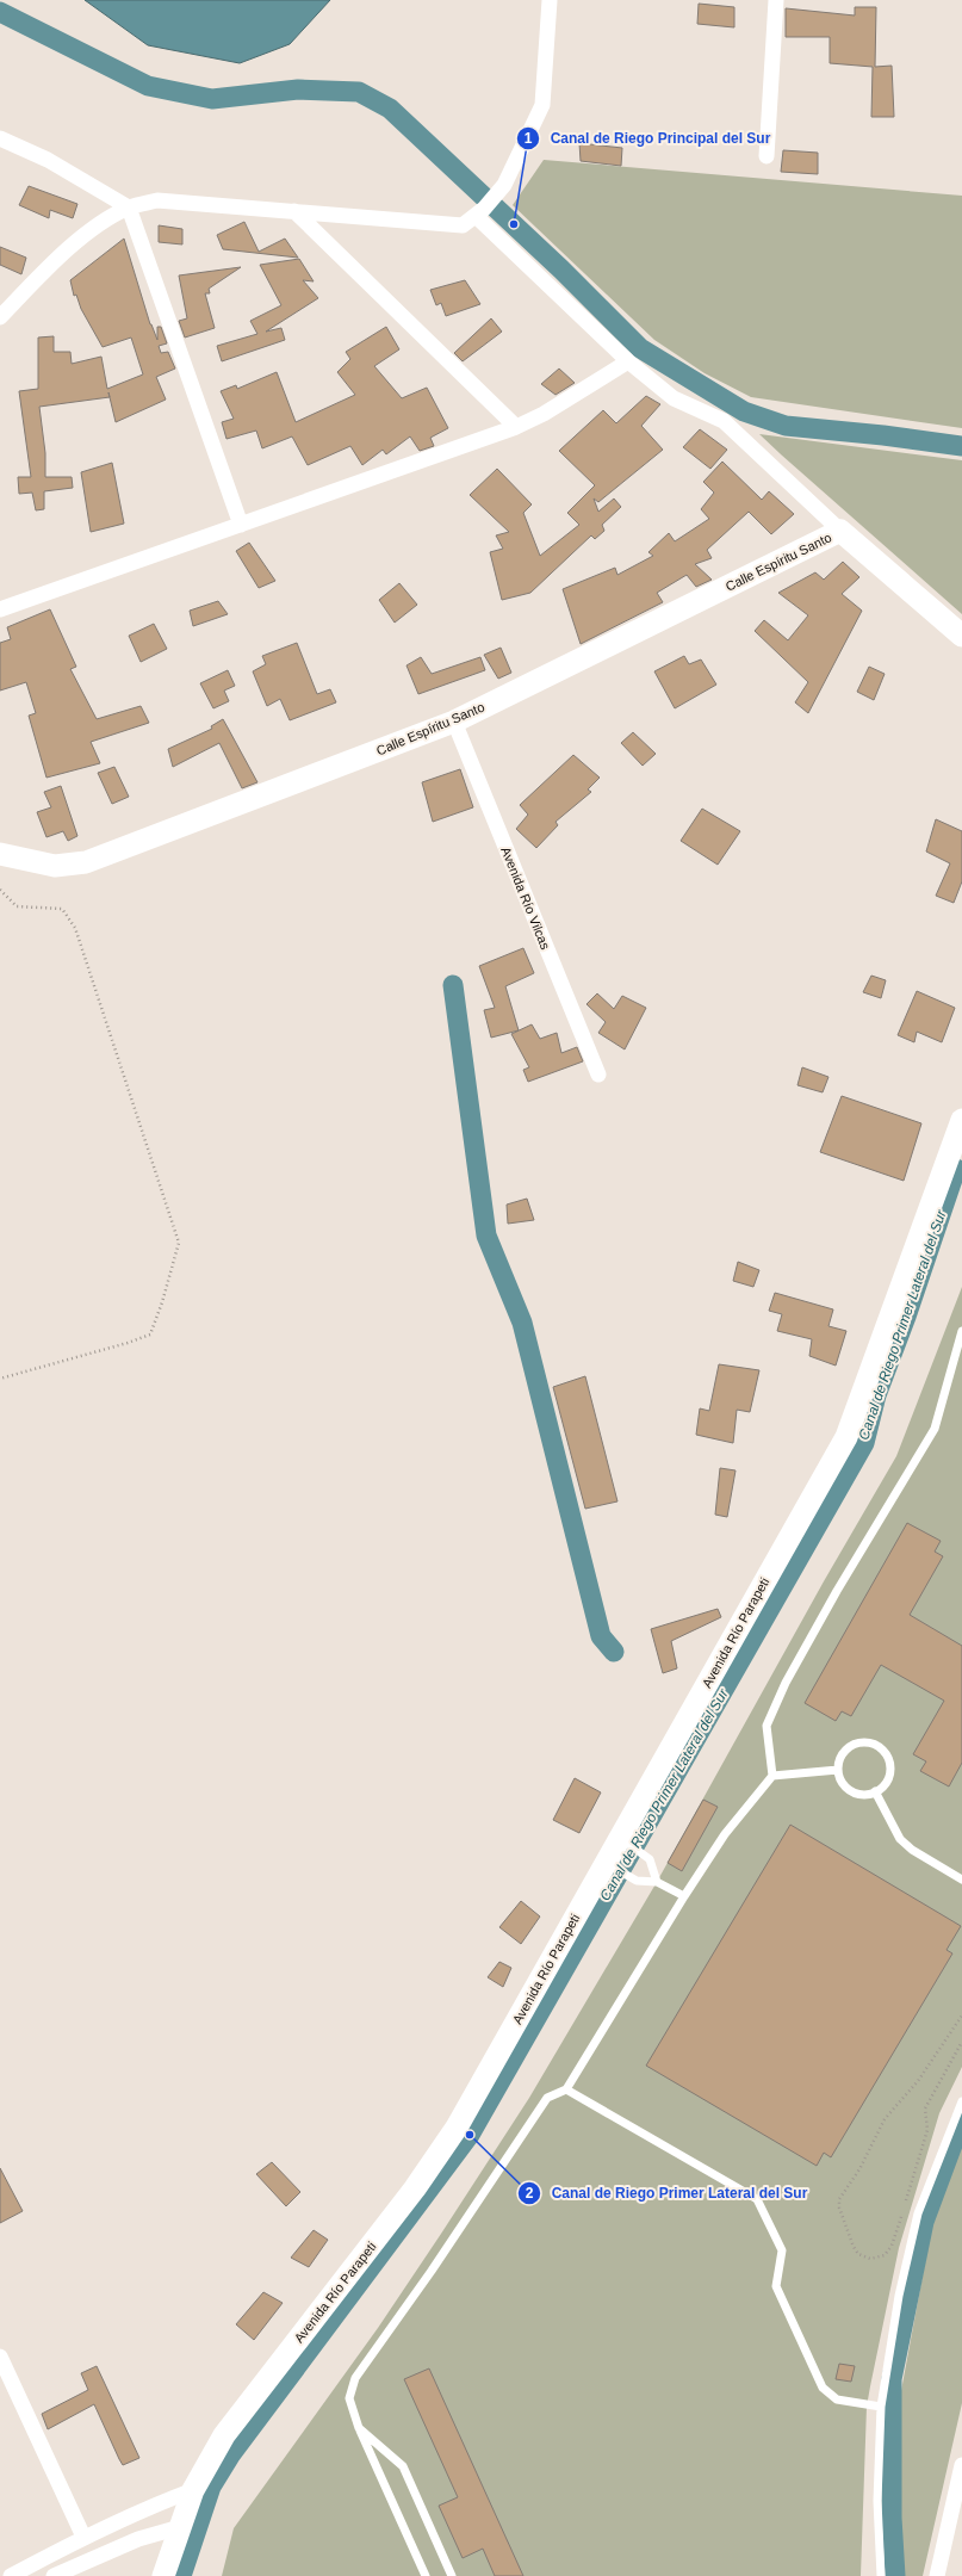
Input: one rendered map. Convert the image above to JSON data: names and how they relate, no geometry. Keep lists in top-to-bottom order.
{
  "streets": {
    "street": ["Calle Espíritu Santo", "Avenida Río Vilcas", "Avenida Río Parapeti"]
  },
  "crossings": [
    ["Calle Espíritu Santo", "Avenida Río Vilcas"]
  ],
  "water": ["Canal de Riego Primer Lateral del Sur"],
  "places": ["Canal de Riego Principal del Sur", "Canal de Riego Primer Lateral del Sur"]
}
